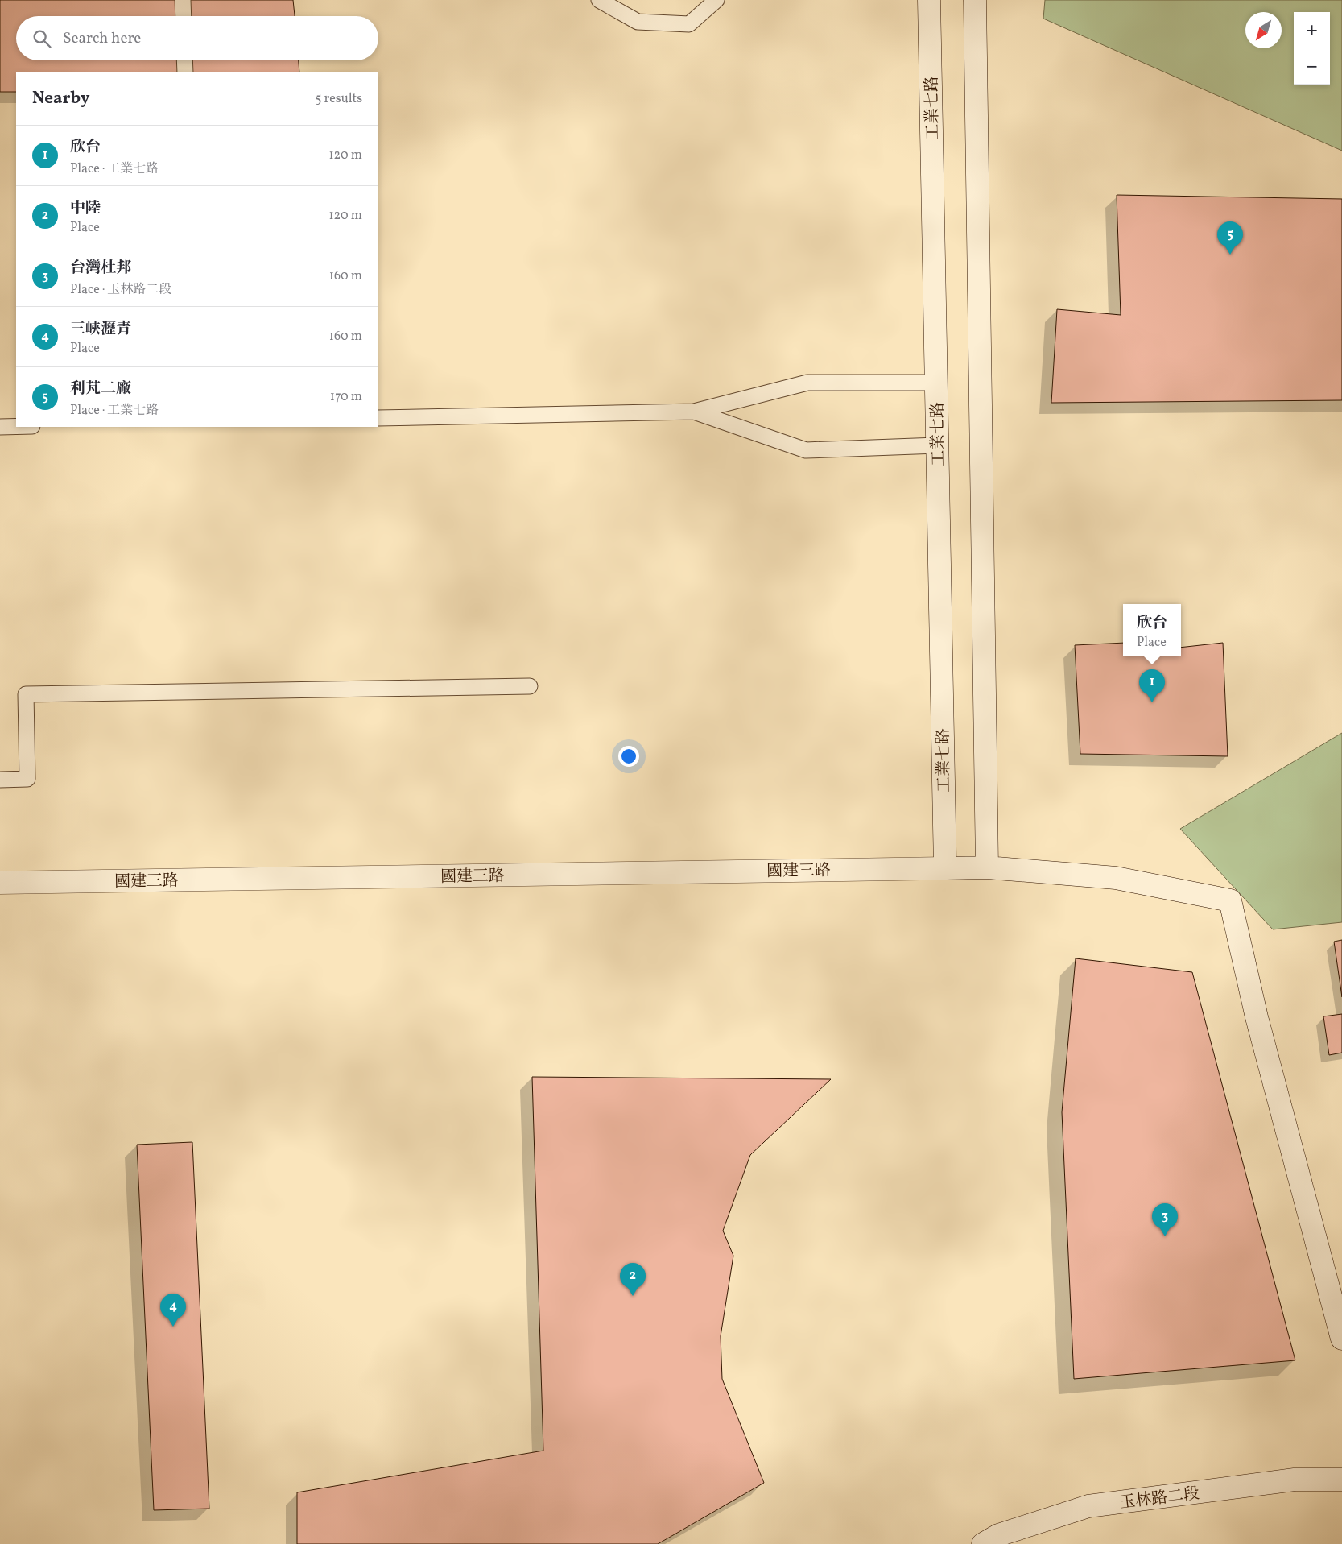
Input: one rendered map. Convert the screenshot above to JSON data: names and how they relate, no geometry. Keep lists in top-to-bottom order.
{
  "streets": {
    "street": ["工業七路", "國建三路", "玉林路二段"]
  },
  "crossings": [
    ["工業七路", "國建三路"]
  ],
  "north": "bottom left",
  "page": {
    "map_buttons": ["+", "−"],
    "search": "Search here",
    "heading": ["Nearby", "5 results"],
    "list": [
      {
        "mark": "1",
        "name": "欣台",
        "note": "Place · 工業七路",
        "value": "120 m"
      },
      {
        "mark": "2",
        "name": "中陸",
        "note": "Place",
        "value": "120 m"
      },
      {
        "mark": "3",
        "name": "台灣杜邦",
        "note": "Place · 玉林路二段",
        "value": "160 m"
      },
      {
        "mark": "4",
        "name": "三峽瀝青",
        "note": "Place",
        "value": "160 m"
      },
      {
        "mark": "5",
        "name": "利芃二廠",
        "note": "Place · 工業七路",
        "value": "170 m"
      }
    ],
    "pins": [
      "5",
      "1",
      "3",
      "2",
      "4"
    ],
    "popup": ["欣台", "Place"]
  }
}
